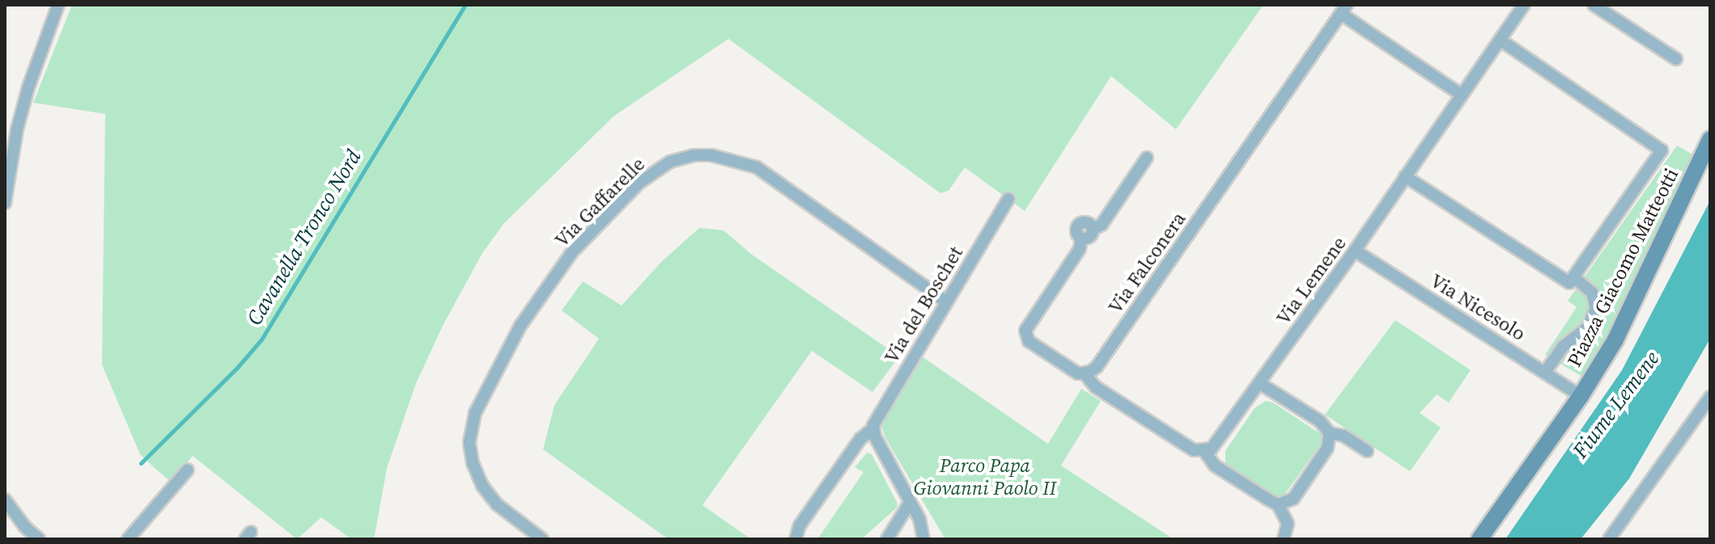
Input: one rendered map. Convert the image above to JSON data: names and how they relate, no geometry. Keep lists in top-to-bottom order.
{
  "streets": {
    "main road": ["Piazza Giacomo Matteotti"],
    "street": [
      "Via Gaffarelle",
      "Via Falconera",
      "Via Lemene",
      "Via del Boschet",
      "Via Nicesolo"
    ]
  },
  "crossings": [
    ["Via Gaffarelle", "Via del Boschet"],
    ["Via Falconera", "Via Lemene"],
    ["Piazza Giacomo Matteotti", "Via Nicesolo"],
    ["Via Lemene", "Via Nicesolo"]
  ],
  "water": ["Cavanella Tronco Nord", "Fiume Lemene"],
  "parks": ["Parco Papa Giovanni Paolo II"]
}
